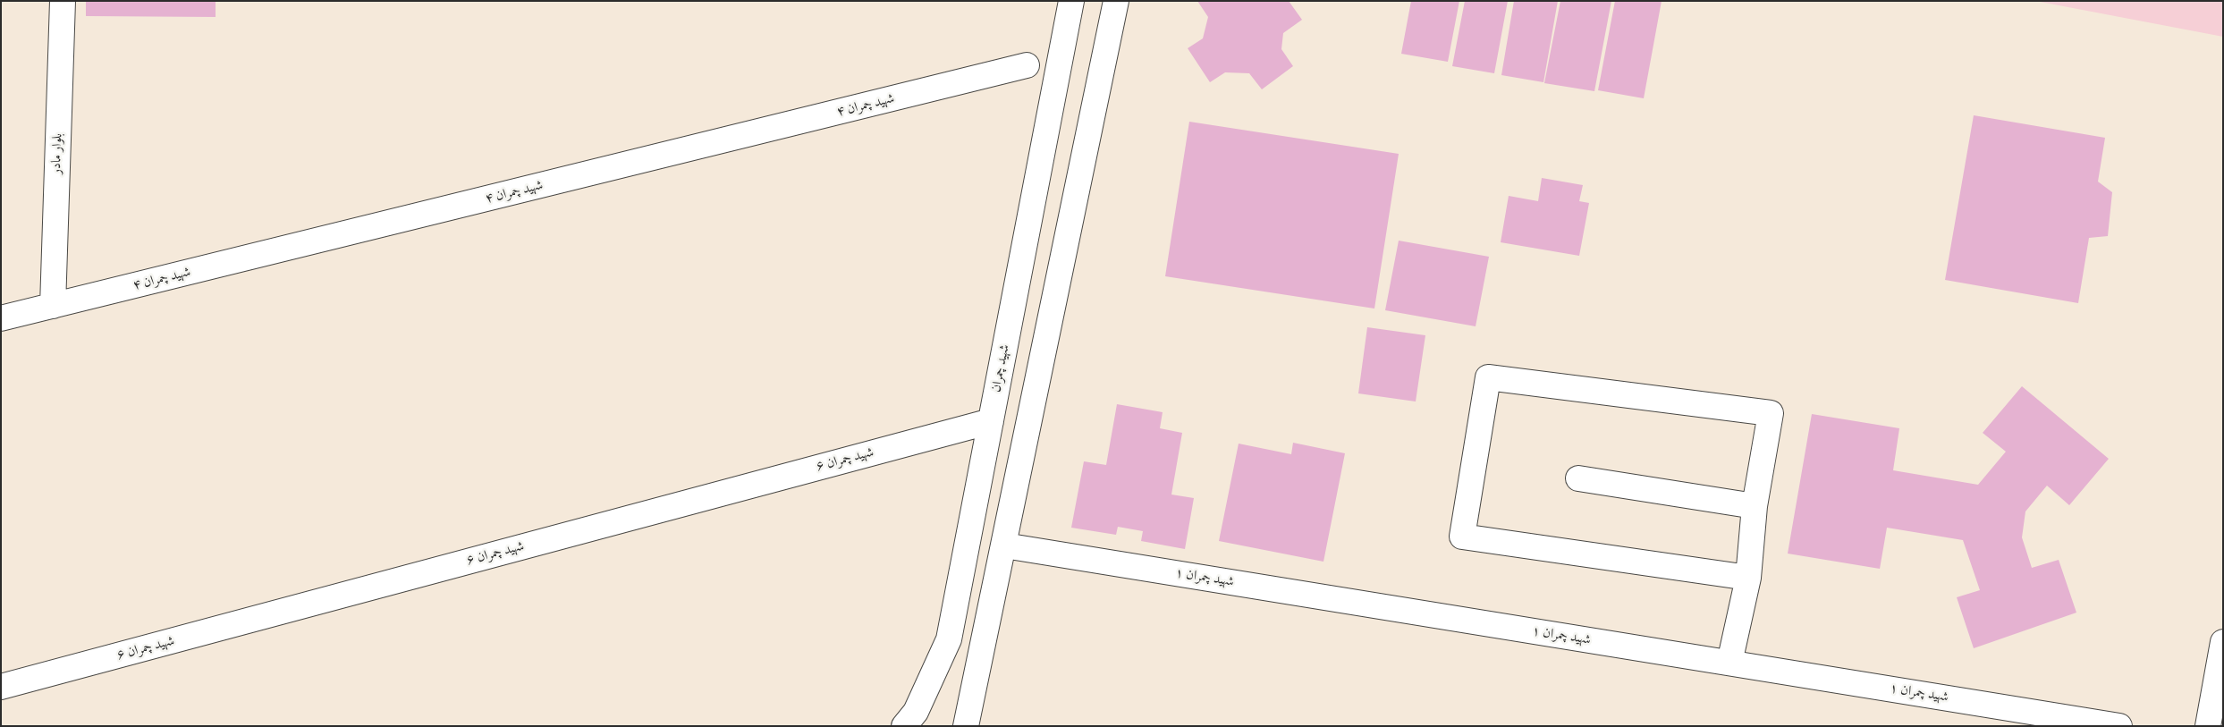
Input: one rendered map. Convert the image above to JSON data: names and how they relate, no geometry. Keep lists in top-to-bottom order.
{
  "streets": {
    "street": [
      "شهید چمران ۴",
      "بلوار مادر",
      "شهید چمران",
      "شهید چمران ۶",
      "شهید چمران ۱"
    ]
  },
  "crossings": [
    ["شهید چمران ۴", "بلوار مادر"],
    ["شهید چمران", "شهید چمران ۶"]
  ]
}
